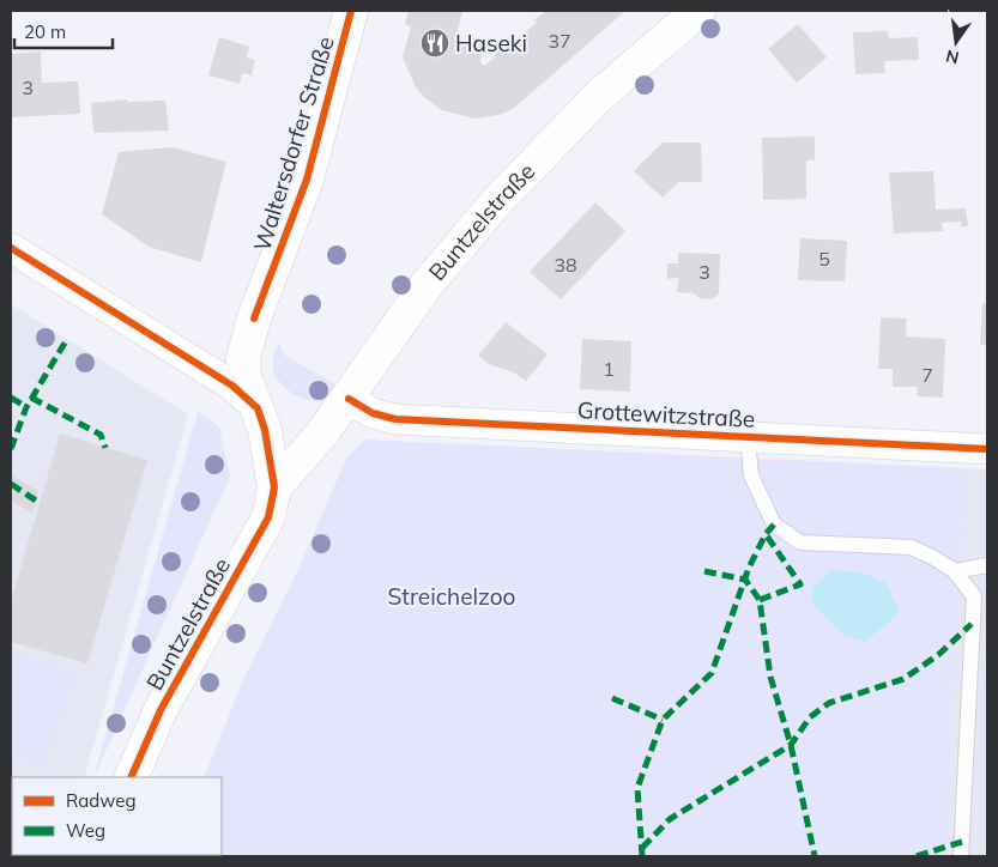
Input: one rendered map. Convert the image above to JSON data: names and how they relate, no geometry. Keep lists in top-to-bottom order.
{
  "streets": {
    "street": ["Waltersdorfer Straße", "Buntzelstraße", "Grottewitzstraße"]
  },
  "crossings": [
    ["Waltersdorfer Straße", "Buntzelstraße"],
    ["Buntzelstraße", "Grottewitzstraße"]
  ],
  "parks": ["Streichelzoo"],
  "places": {
    "restaurant": ["Haseki"]
  },
  "house_numbers": [
    "37",
    "3",
    "5",
    "38",
    "3",
    "1",
    "7"
  ],
  "legend": ["Radweg", "Weg"],
  "scale_bar": "20 m",
  "north": "bottom"
}
